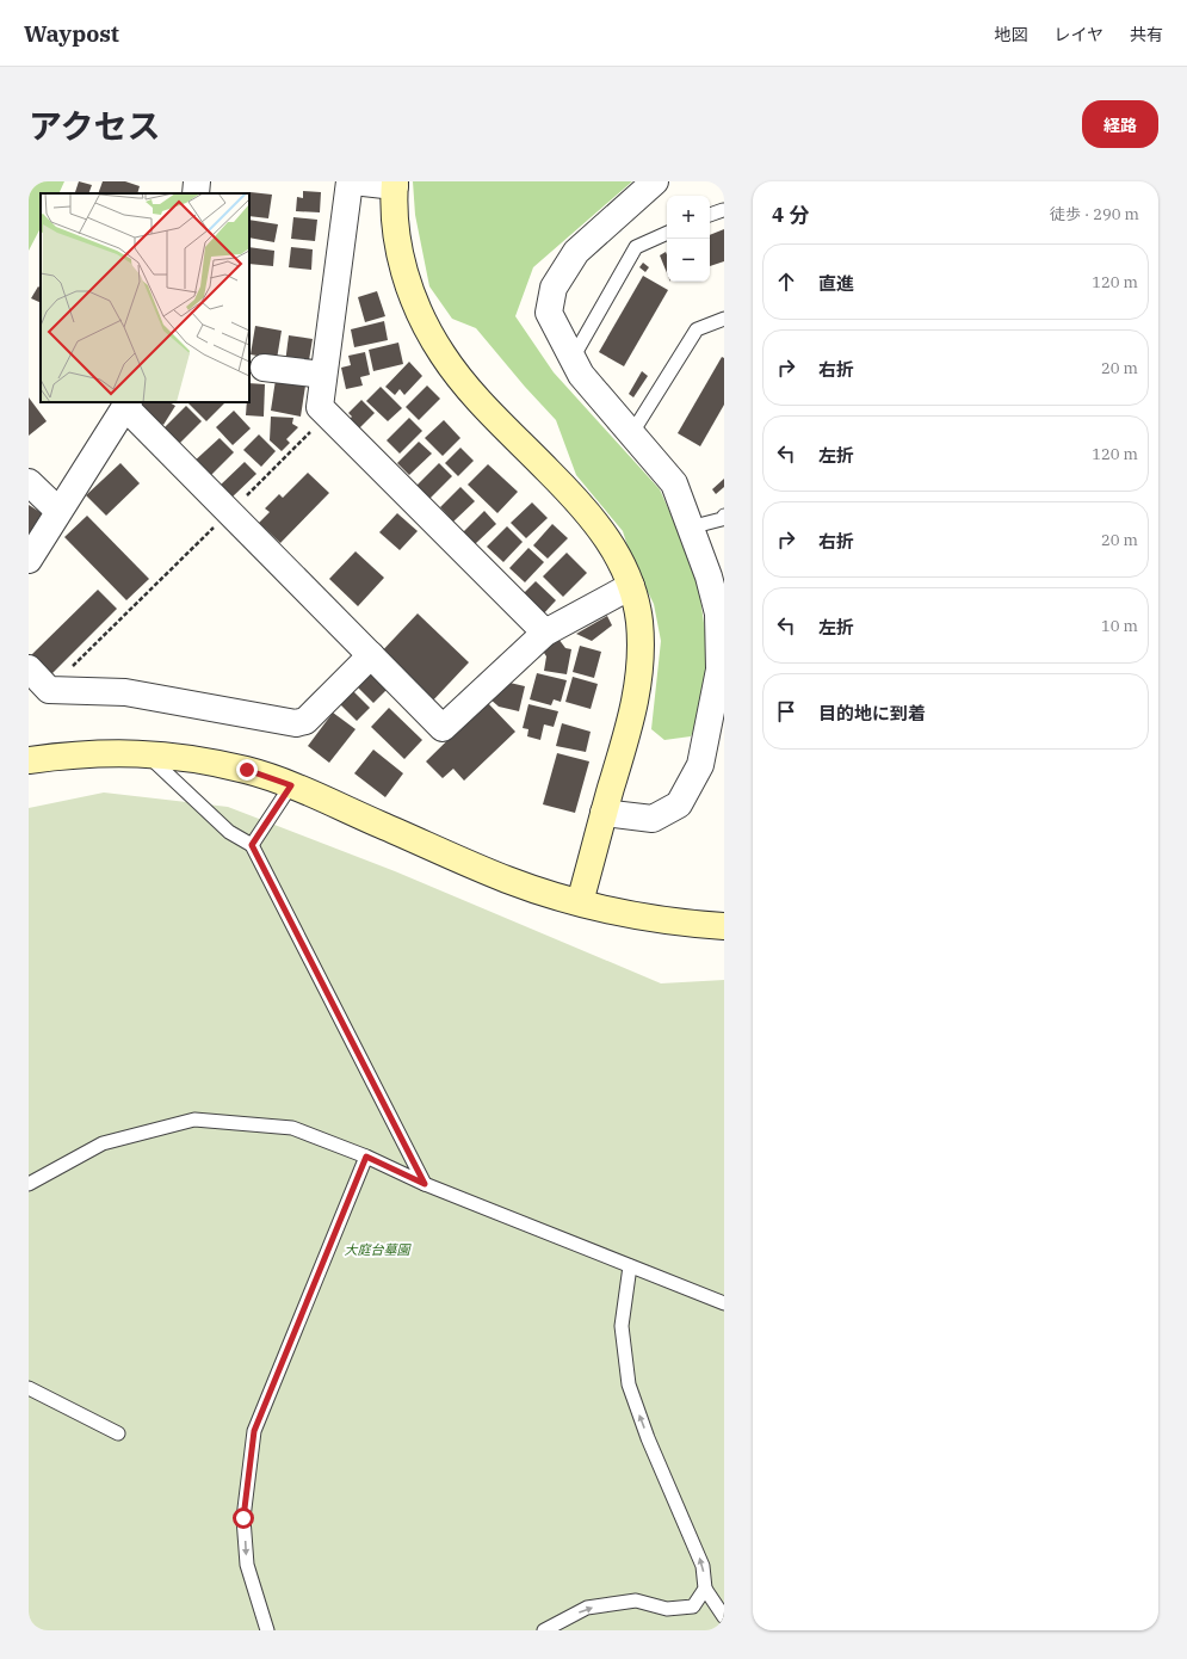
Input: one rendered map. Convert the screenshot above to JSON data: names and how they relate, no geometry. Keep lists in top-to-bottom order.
{
  "parks": ["大庭台墓園"],
  "page": {
    "header": "Waypost",
    "nav": ["地図", "レイヤ", "共有"],
    "title": "アクセス",
    "buttons": "経路",
    "heading": ["4 分", "徒歩 · 290 m"],
    "map_buttons": ["+", "−"],
    "list": [
      ["直進", "120 m"],
      ["右折", "20 m"],
      ["左折", "120 m"],
      ["右折", "20 m"],
      ["左折", "10 m"],
      "目的地に到着"
    ]
  }
}
